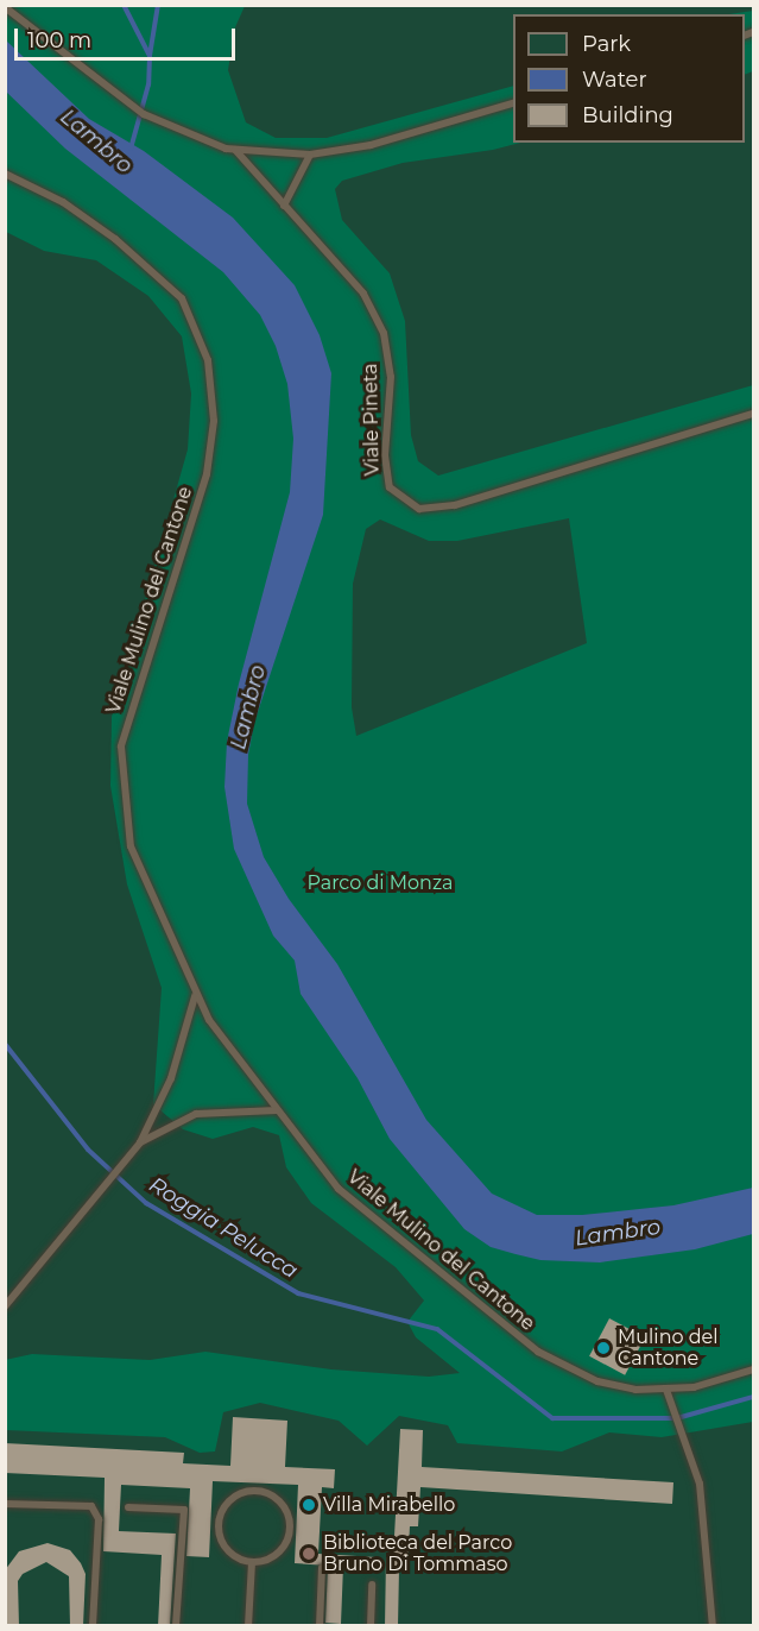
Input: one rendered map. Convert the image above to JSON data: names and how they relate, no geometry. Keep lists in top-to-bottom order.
{
  "streets": {
    "lane": ["Viale Pineta", "Viale Mulino del Cantone"]
  },
  "water": ["Lambro", "Roggia Pelucca"],
  "parks": ["Parco di Monza"],
  "places": ["Mulino del Cantone", "Villa Mirabello", "Biblioteca del Parco Bruno Di Tommaso"],
  "legend": ["Park", "Water", "Building"],
  "scale_bar": "100 m"
}
